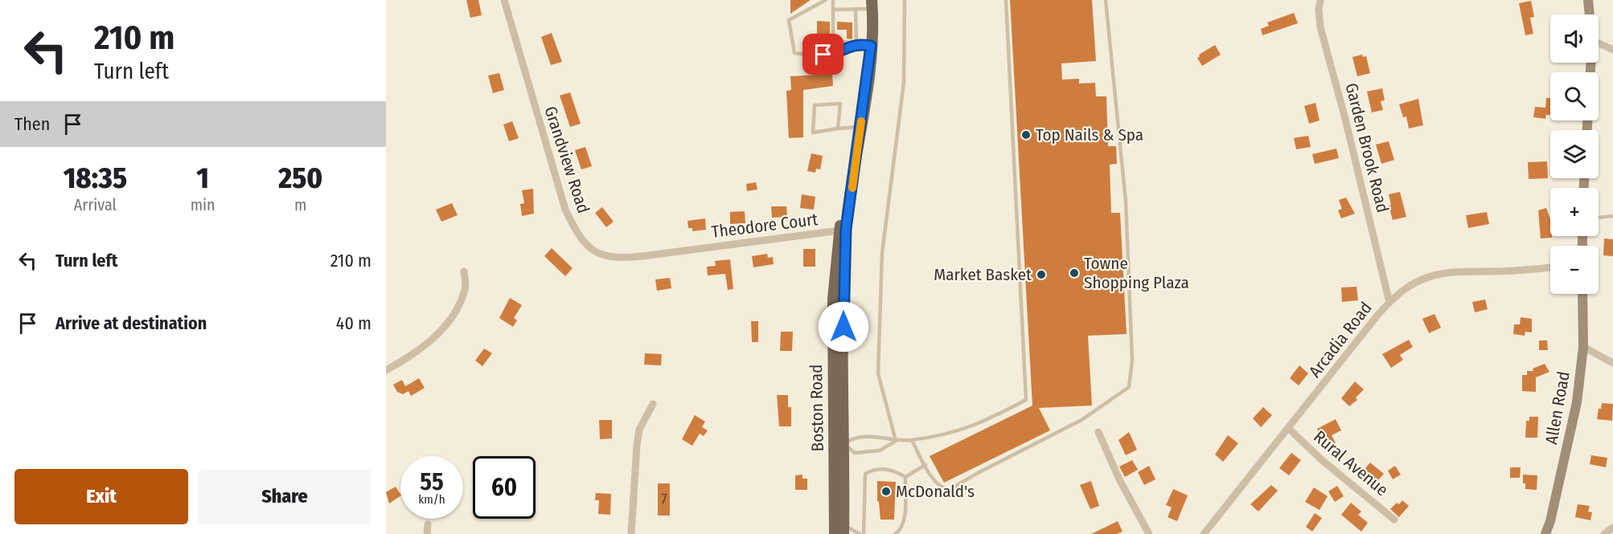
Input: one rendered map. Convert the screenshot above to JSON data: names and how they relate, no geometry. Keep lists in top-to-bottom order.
{
  "streets": {
    "main road": ["Boston Road"],
    "street": [
      "Garden Brook Road",
      "Grandview Road",
      "Theodore Court",
      "Arcadia Road",
      "Allen Road",
      "Rural Avenue"
    ]
  },
  "crossings": [
    ["Garden Brook Road", "Arcadia Road"],
    ["Grandview Road", "Theodore Court"],
    ["Theodore Court", "Boston Road"],
    ["Arcadia Road", "Rural Avenue"]
  ],
  "places": [
    "Top Nails & Spa",
    "Towne Shopping Plaza",
    "Market Basket",
    "McDonald's"
  ],
  "house_numbers": ["7"],
  "page": {
    "turn": ["210 m", "Turn left"],
    "map_buttons": ["+", "−"],
    "then": "Then",
    "eta": [
      "18:35",
      "Arrival",
      "1",
      "min",
      "250",
      "m"
    ],
    "list": [
      {
        "name": "Turn left",
        "value": "210 m"
      },
      {
        "name": "Arrive at destination",
        "value": "40 m"
      }
    ],
    "speed": "55 km/h",
    "limit": "60",
    "buttons": ["Exit", "Share"]
  }
}
